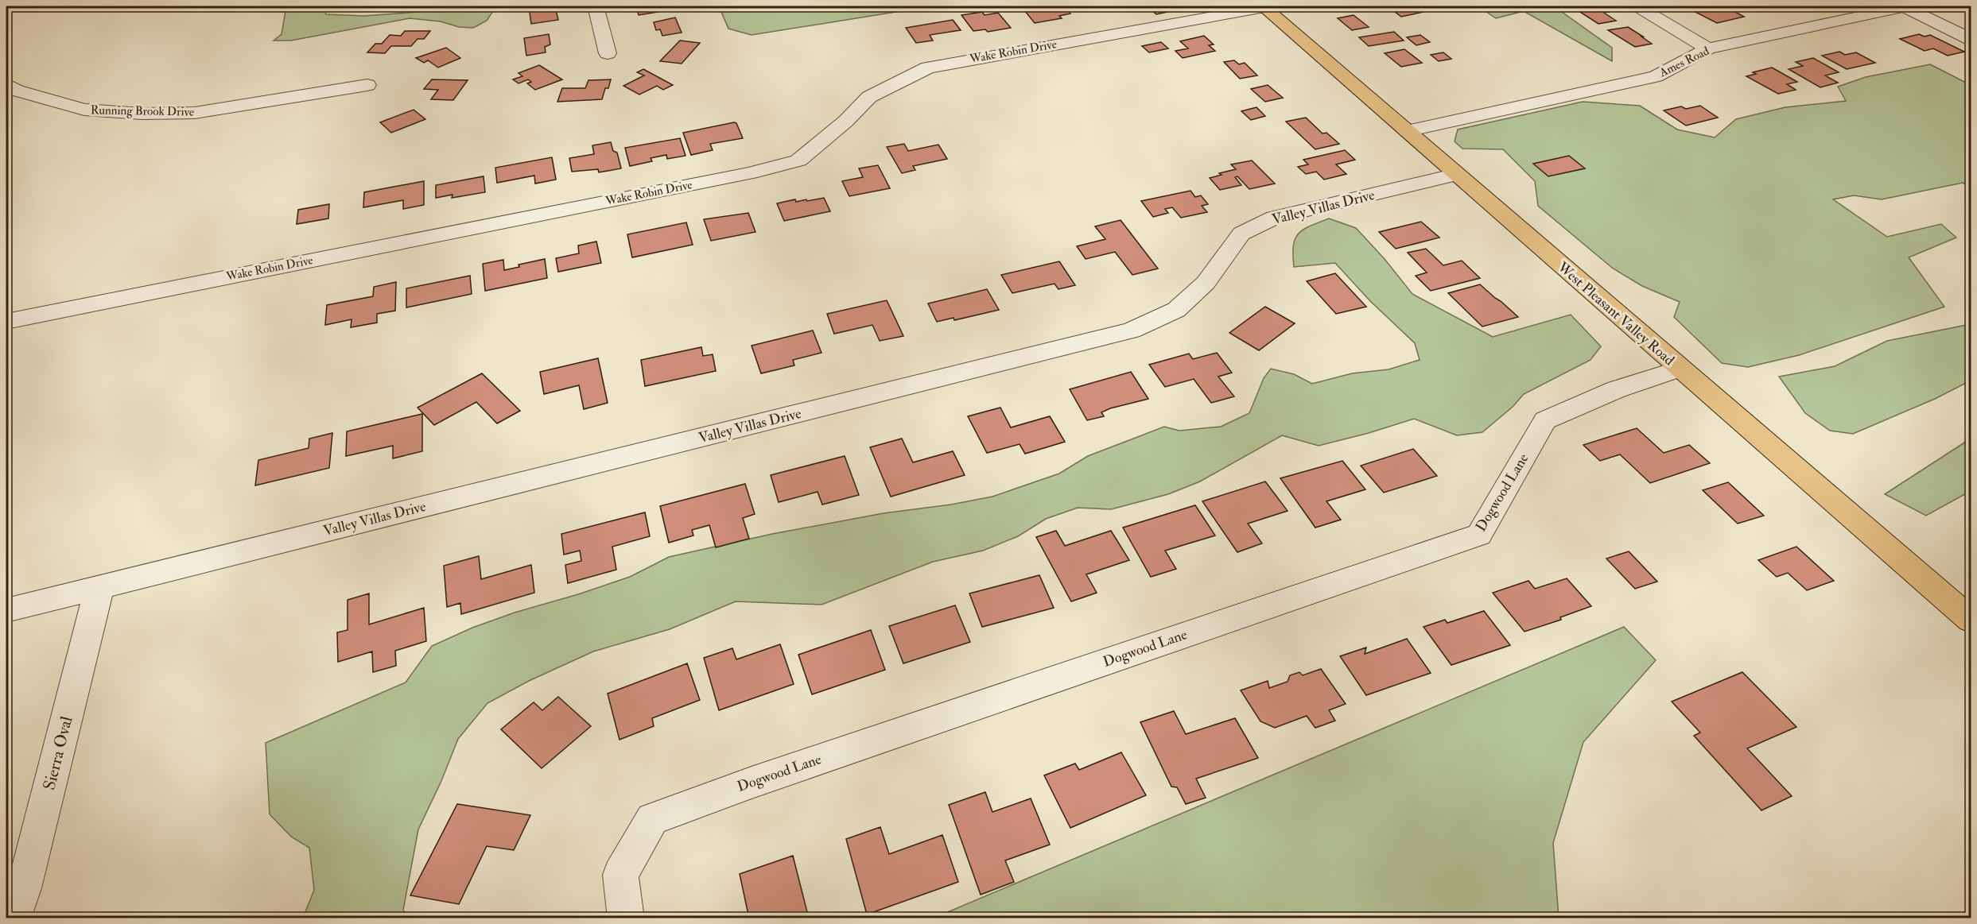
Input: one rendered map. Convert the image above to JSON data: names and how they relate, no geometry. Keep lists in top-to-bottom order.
{
  "streets": {
    "main road": ["West Pleasant Valley Road"],
    "street": [
      "Wake Robin Drive",
      "Ames Road",
      "Running Brook Drive",
      "Valley Villas Drive",
      "Dogwood Lane",
      "Sierra Oval"
    ]
  },
  "crossings": [
    ["Wake Robin Drive", "West Pleasant Valley Road"],
    ["Ames Road", "West Pleasant Valley Road"],
    ["Valley Villas Drive", "West Pleasant Valley Road"],
    ["Valley Villas Drive", "Sierra Oval"],
    ["West Pleasant Valley Road", "Dogwood Lane"]
  ]
}
